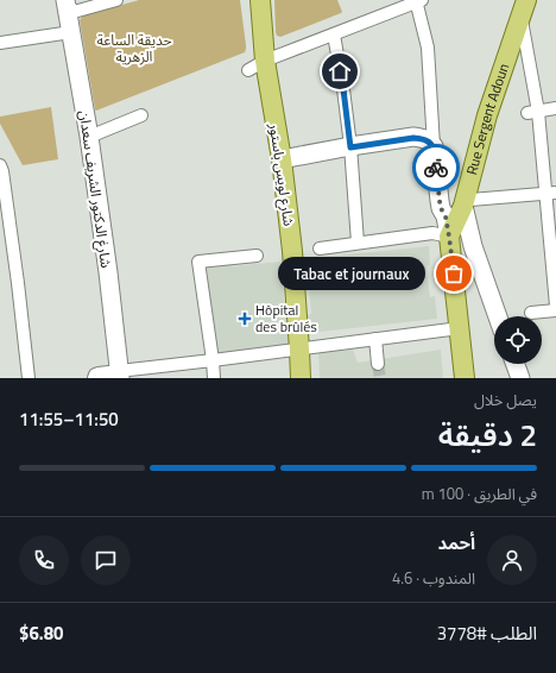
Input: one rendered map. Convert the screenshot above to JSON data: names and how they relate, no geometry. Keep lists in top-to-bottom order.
{
  "streets": {
    "main road": ["Rue Sergent Adoun", "شارع لويس باستور", "شارغ الدكتور الشريف سعدان"]
  },
  "parks": ["حديقة الساعة الزهرية"],
  "places": {
    "other": ["Tabac et journaux"],
    "health": ["Hôpital des brûlés"]
  },
  "page": {
    "bubble": "Tabac et journaux",
    "heading": ["2 دقيقة", "يصل خلال", "11:50–11:55"],
    "panel": [
      "أحمد",
      "المندوب · 4.6",
      "الطلب #3778",
      "$6.80"
    ],
    "bar": "في الطريق · 100 m"
  }
}
